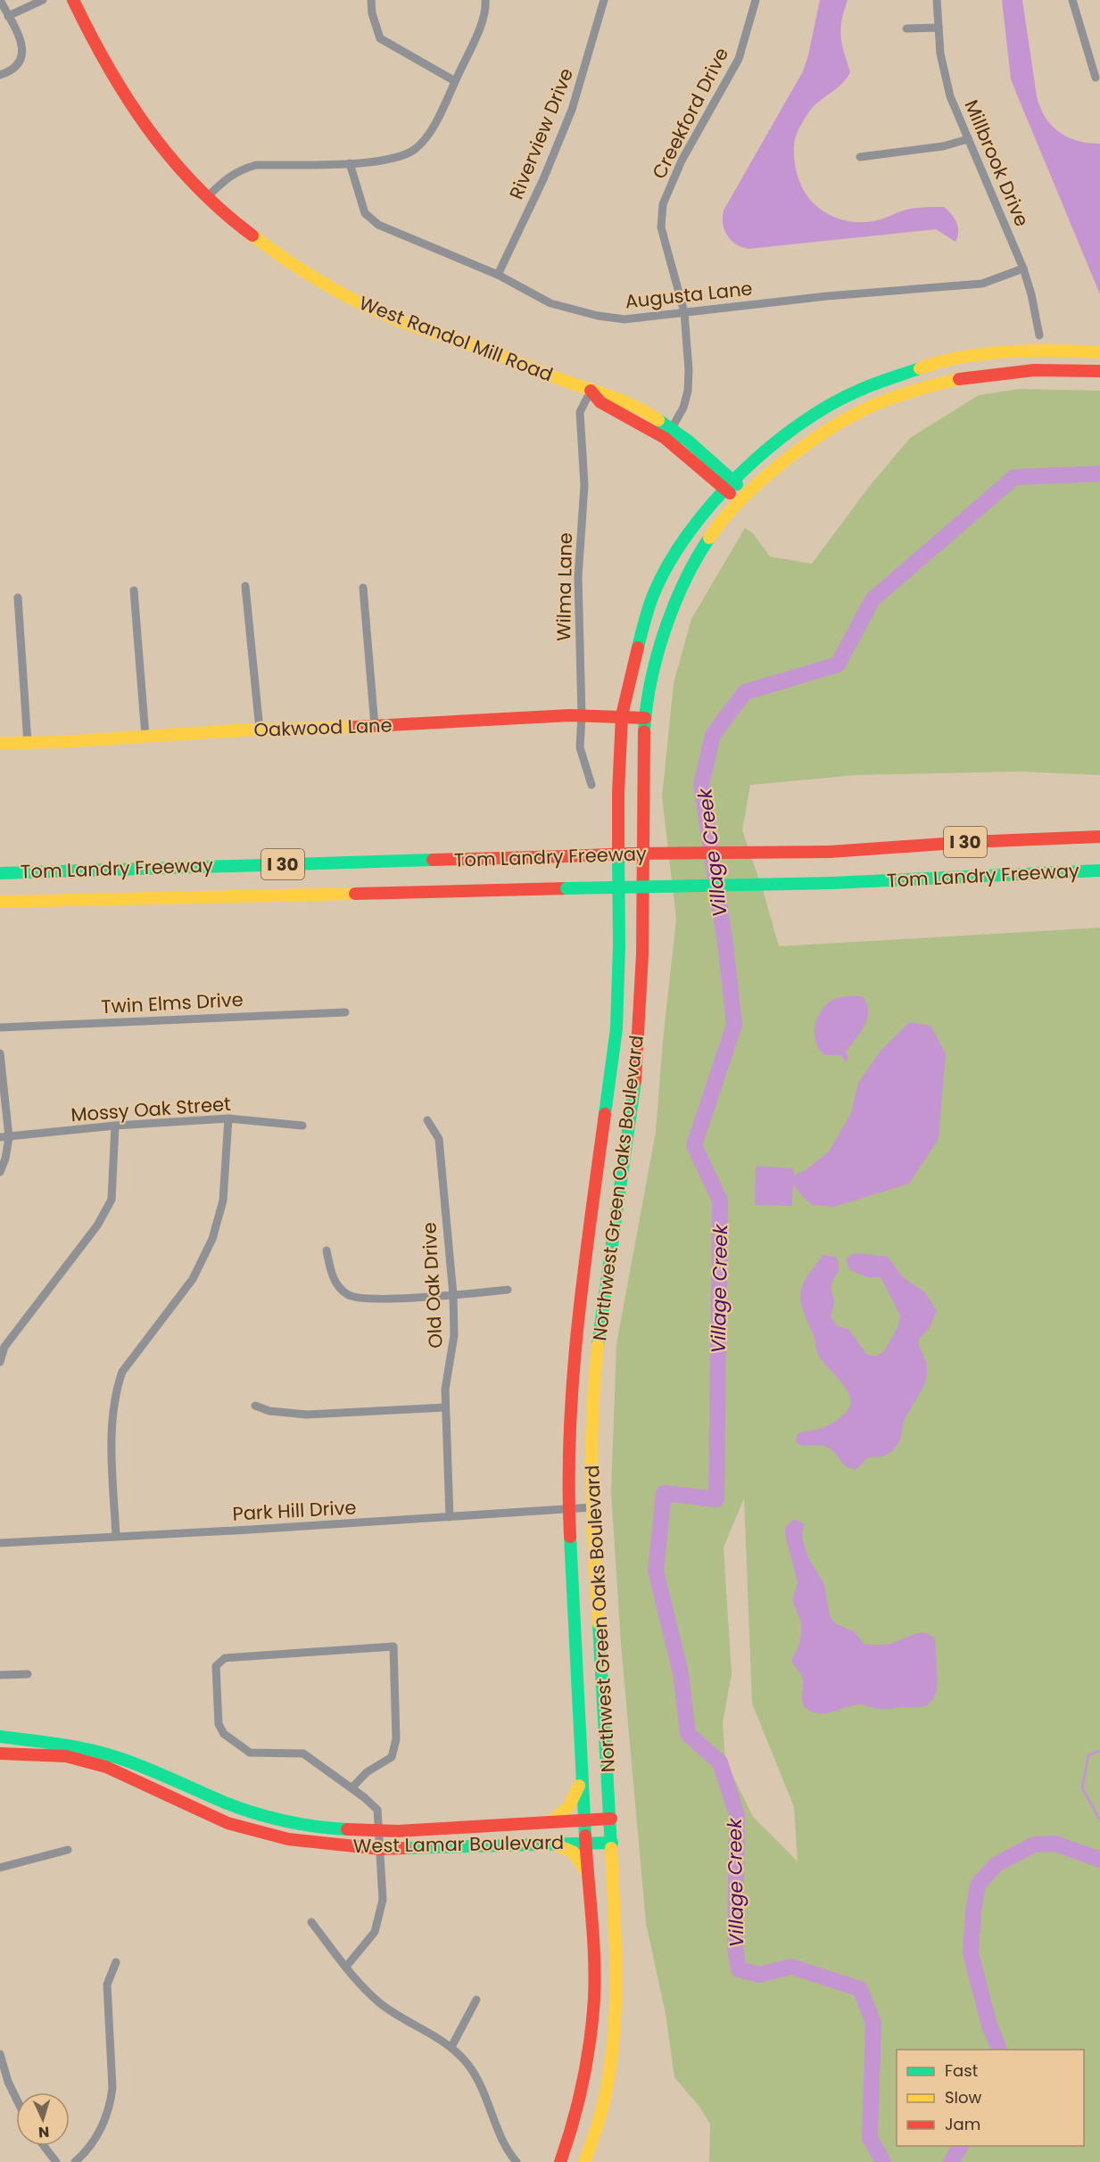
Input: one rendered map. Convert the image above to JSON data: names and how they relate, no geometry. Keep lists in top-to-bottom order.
{
  "streets": {
    "main road": [
      "West Randol Mill Road",
      "Oakwood Lane",
      "I 30",
      "Tom Landry Freeway",
      "Northwest Green Oaks Boulevard",
      "West Lamar Boulevard"
    ],
    "street": [
      "Creekford Drive",
      "Riverview Drive",
      "Millbrook Drive",
      "Augusta Lane",
      "Wilma Lane",
      "Twin Elms Drive",
      "Mossy Oak Street",
      "Old Oak Drive",
      "Park Hill Drive"
    ]
  },
  "crossings": [
    ["Creekford Drive", "Augusta Lane"],
    ["Creekford Drive", "West Randol Mill Road"],
    ["Riverview Drive", "Augusta Lane"],
    ["Millbrook Drive", "Augusta Lane"],
    ["West Randol Mill Road", "Wilma Lane"],
    ["West Randol Mill Road", "Northwest Green Oaks Boulevard"],
    ["Wilma Lane", "Oakwood Lane"],
    ["Oakwood Lane", "Northwest Green Oaks Boulevard"],
    ["Northwest Green Oaks Boulevard", "Park Hill Drive"],
    ["Northwest Green Oaks Boulevard", "West Lamar Boulevard"],
    ["Old Oak Drive", "Park Hill Drive"]
  ],
  "water": ["Village Creek"],
  "legend": ["Fast", "Slow", "Jam"],
  "north": "bottom"
}
